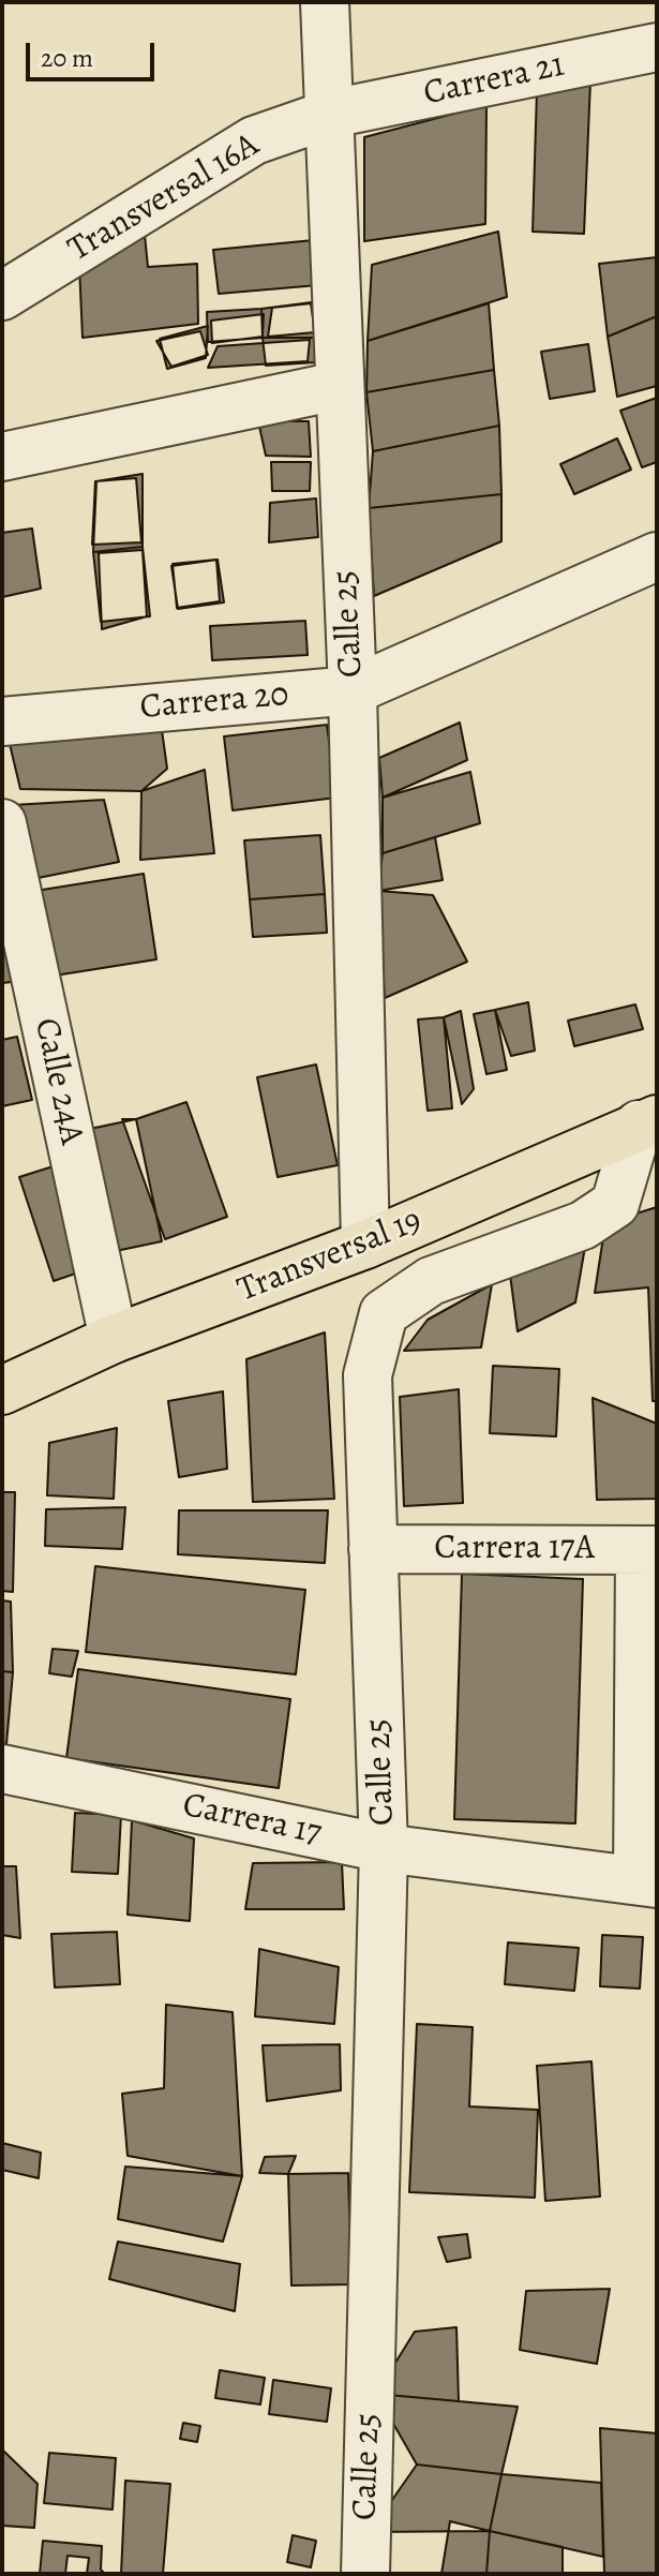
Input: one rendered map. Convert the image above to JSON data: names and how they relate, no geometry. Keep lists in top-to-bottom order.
{
  "streets": {
    "main road": ["Transversal 19"],
    "street": [
      "Carrera 21",
      "Transversal 16A",
      "Calle 25",
      "Carrera 20",
      "Calle 24A",
      "Carrera 17A",
      "Carrera 17"
    ]
  },
  "crossings": [
    ["Carrera 21", "Transversal 16A"],
    ["Carrera 21", "Calle 25"],
    ["Transversal 16A", "Calle 25"],
    ["Calle 25", "Carrera 20"],
    ["Calle 25", "Transversal 19"],
    ["Calle 25", "Carrera 17A"],
    ["Calle 25", "Carrera 17"],
    ["Calle 24A", "Transversal 19"]
  ],
  "scale_bar": "20 m"
}
